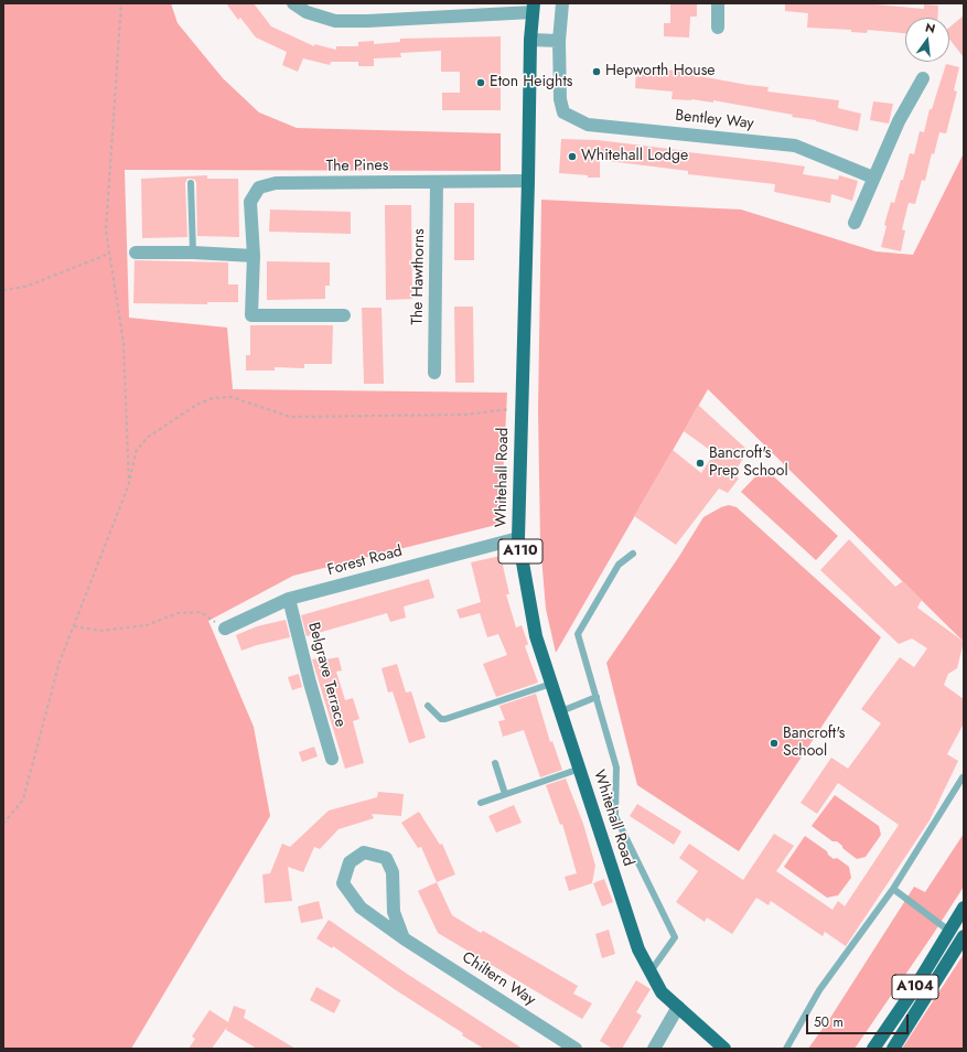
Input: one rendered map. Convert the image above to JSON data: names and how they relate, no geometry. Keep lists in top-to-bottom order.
{
  "streets": {
    "main road": ["Whitehall Road", "A110", "A104"],
    "street": [
      "Bentley Way",
      "The Pines",
      "The Hawthorns",
      "Forest Road",
      "Belgrave Terrace",
      "Chiltern Way"
    ]
  },
  "crossings": [
    ["The Pines", "The Hawthorns"],
    ["The Pines", "Whitehall Road"],
    ["Whitehall Road", "Forest Road"],
    ["Forest Road", "Belgrave Terrace"]
  ],
  "places": [
    "Hepworth House",
    "Eton Heights",
    "Whitehall Lodge",
    "Bancroft's Prep School",
    "Bancroft's School"
  ],
  "scale_bar": "50 m",
  "north": "top"
}
